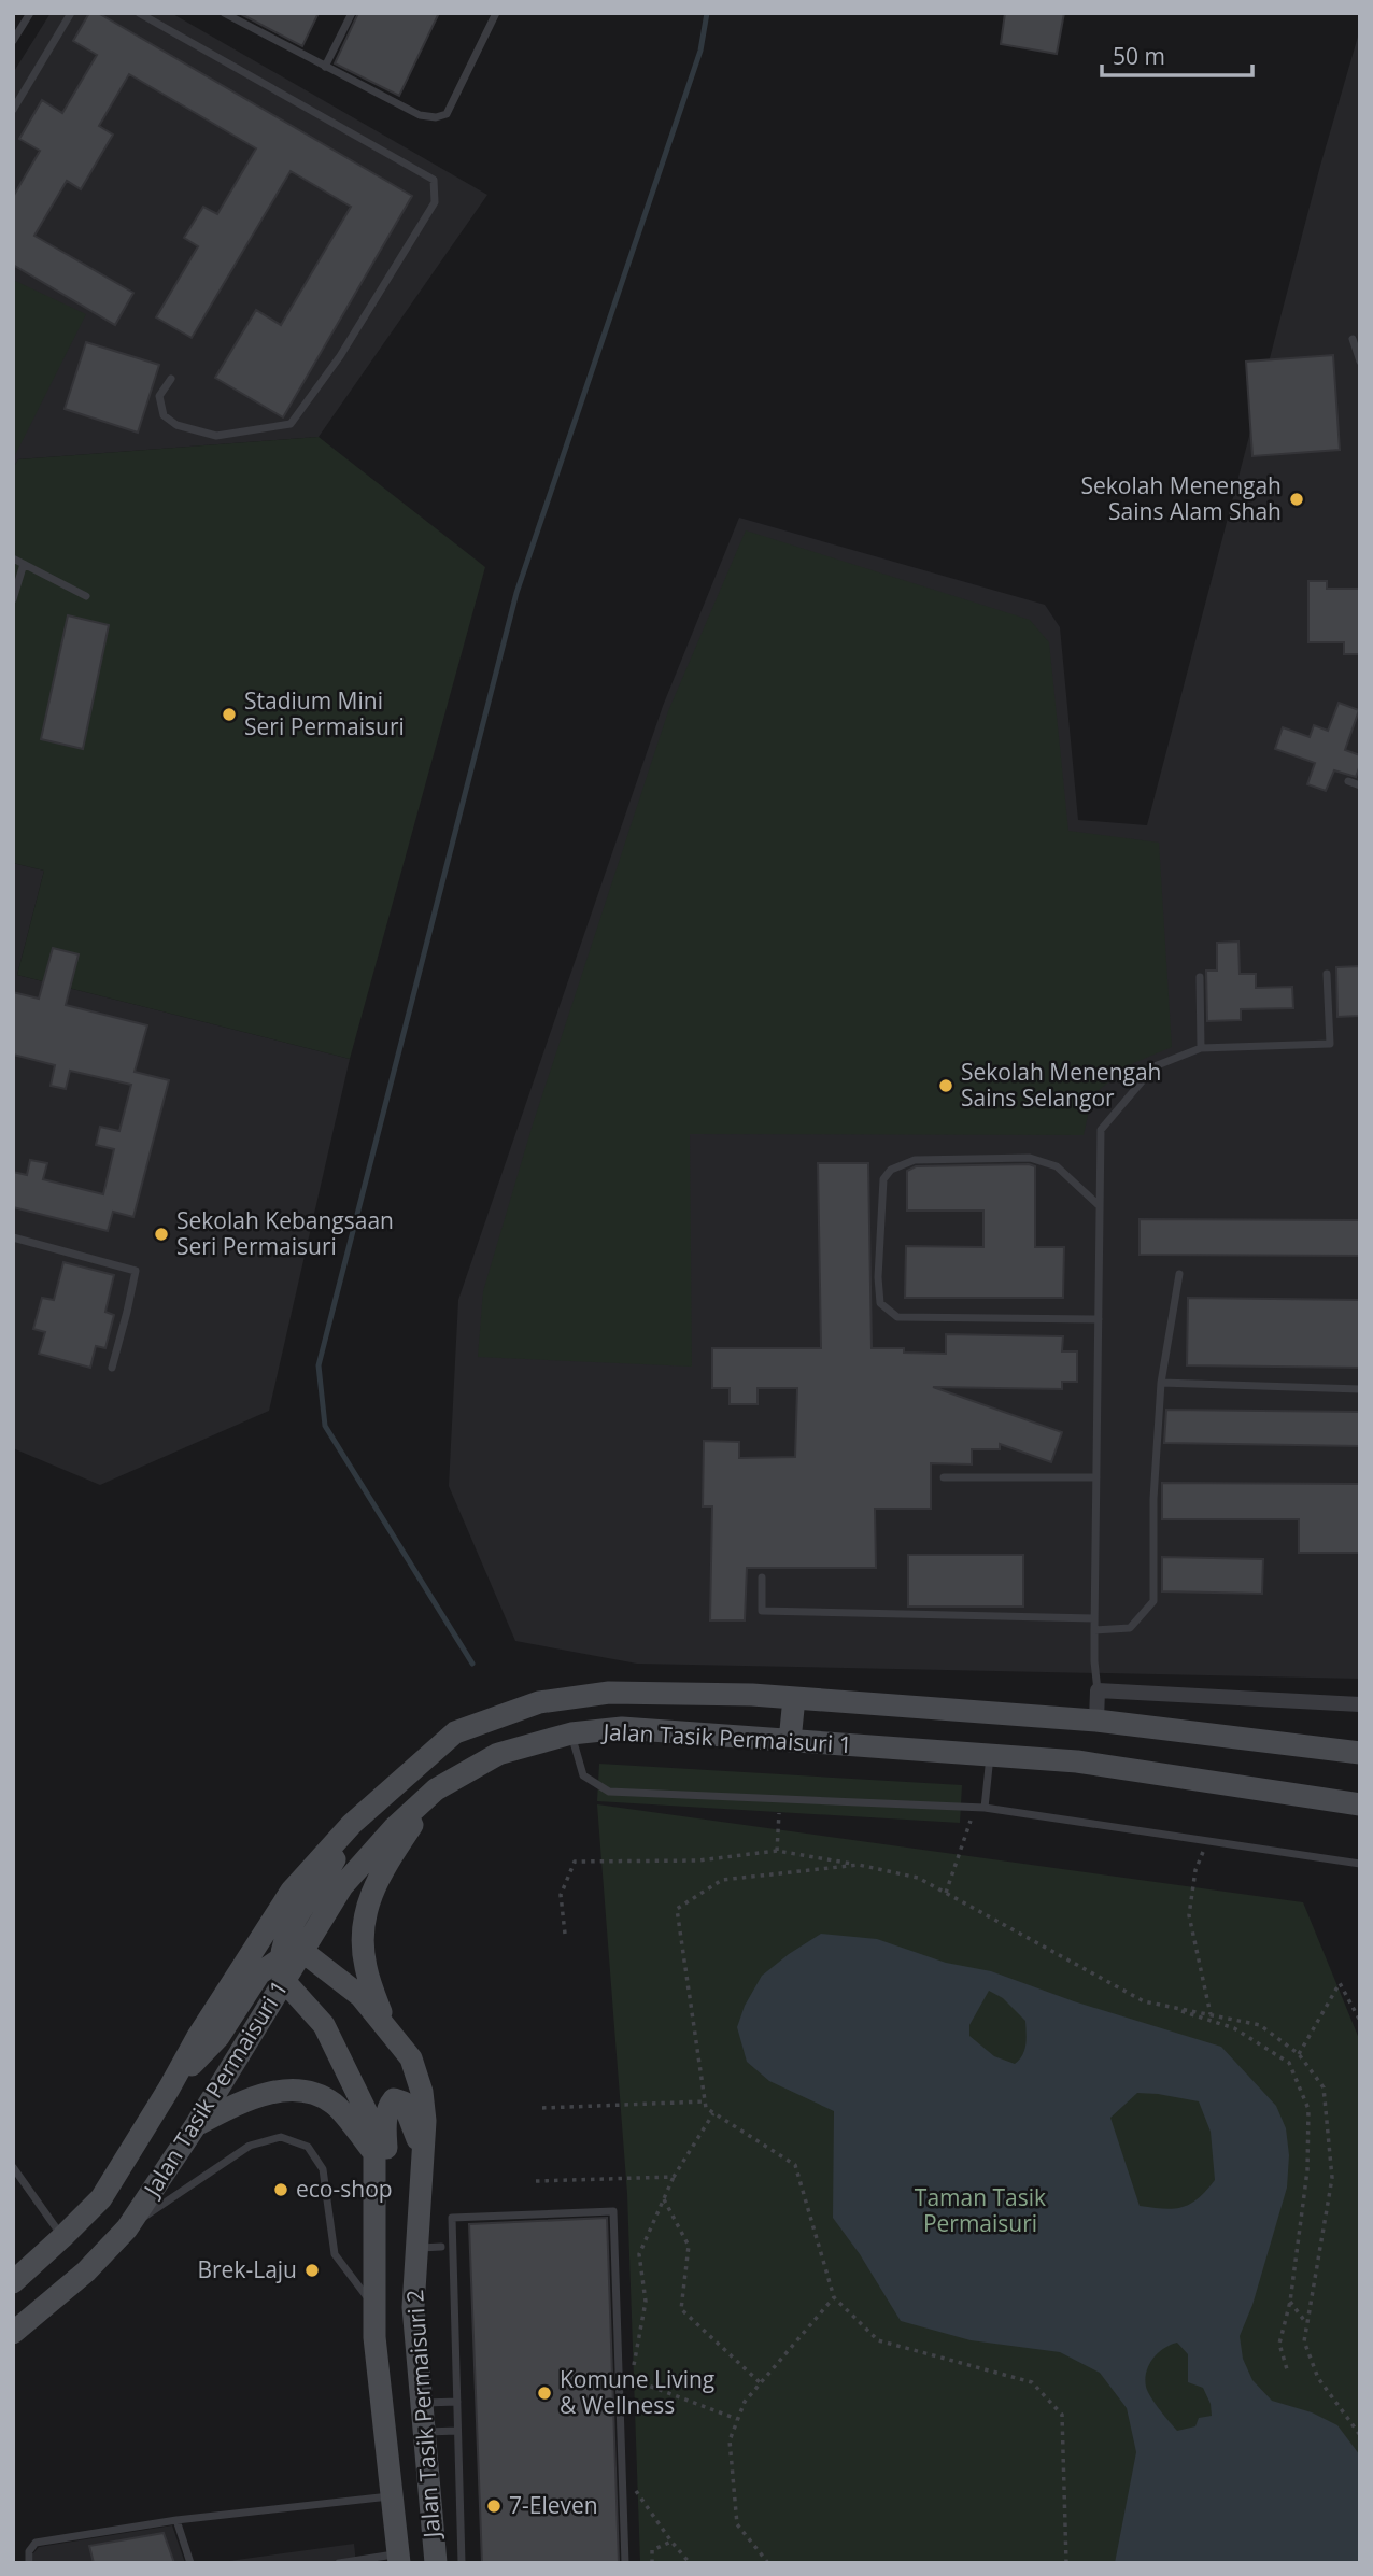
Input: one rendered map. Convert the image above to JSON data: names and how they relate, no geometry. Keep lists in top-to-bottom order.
{
  "streets": {
    "main road": ["Jalan Tasik Permaisuri 1", "Jalan Tasik Permaisuri 2"]
  },
  "crossings": [
    ["Jalan Tasik Permaisuri 1", "Jalan Tasik Permaisuri 2"]
  ],
  "parks": ["Taman Tasik Permaisuri"],
  "places": [
    "Sekolah Menengah Sains Alam Shah",
    "Stadium Mini Seri Permaisuri",
    "Sekolah Menengah Sains Selangor",
    "Sekolah Kebangsaan Seri Permaisuri",
    "eco-shop",
    "Brek-Laju",
    "Komune Living & Wellness",
    "7-Eleven"
  ],
  "scale_bar": "50 m"
}
